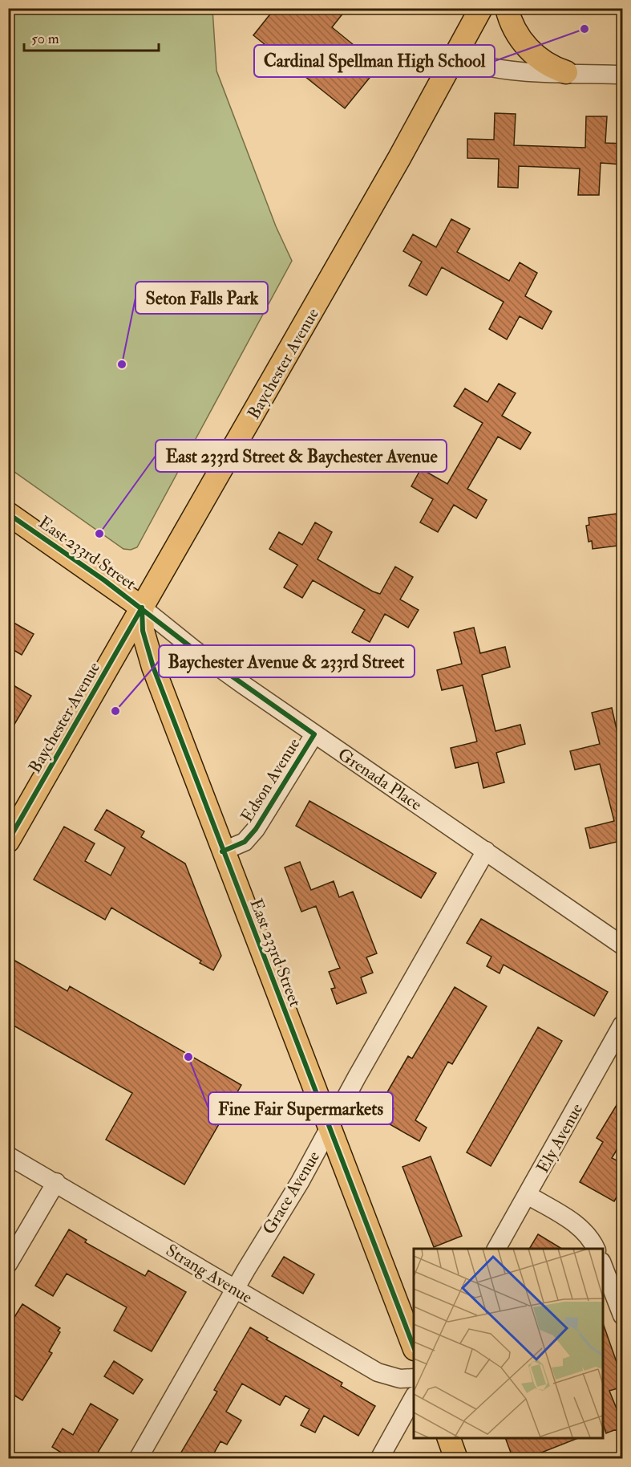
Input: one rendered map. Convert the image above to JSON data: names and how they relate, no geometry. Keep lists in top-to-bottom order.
{
  "streets": {
    "main road": ["Baychester Avenue", "East 233rd Street"],
    "street": [
      "Grenada Place",
      "Edson Avenue",
      "Ely Avenue",
      "Grace Avenue",
      "Strang Avenue"
    ]
  },
  "crossings": [
    ["Baychester Avenue", "East 233rd Street"],
    ["Baychester Avenue", "Grenada Place"],
    ["East 233rd Street", "Grenada Place"],
    ["East 233rd Street", "Edson Avenue"],
    ["East 233rd Street", "Grace Avenue"],
    ["Grenada Place", "Edson Avenue"],
    ["Grenada Place", "Grace Avenue"],
    ["Grace Avenue", "Strang Avenue"]
  ],
  "places": [
    "Cardinal Spellman High School",
    "Seton Falls Park",
    "East 233rd Street & Baychester Avenue",
    "Baychester Avenue & 233rd Street",
    "Fine Fair Supermarkets"
  ],
  "scale_bar": "50 m"
}
